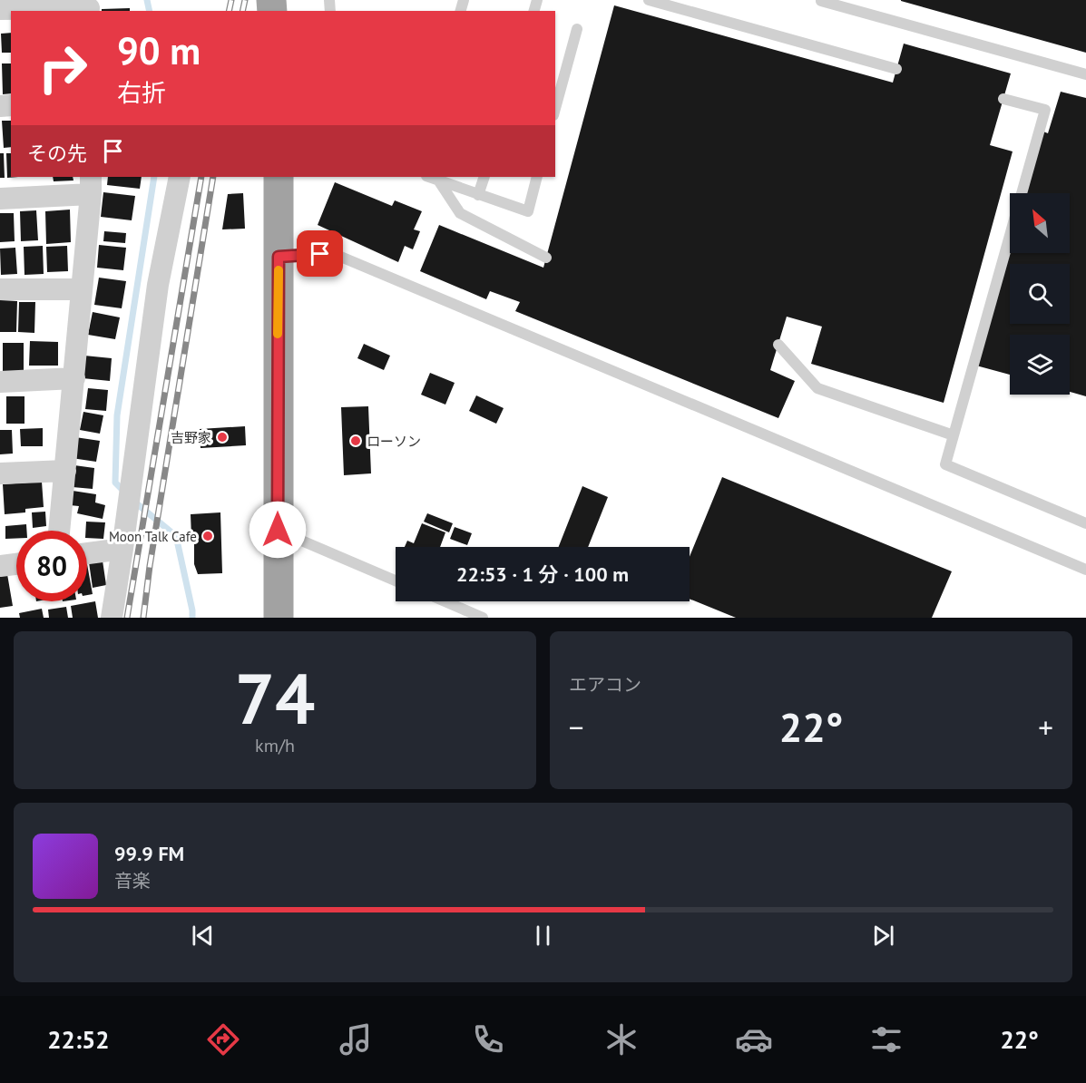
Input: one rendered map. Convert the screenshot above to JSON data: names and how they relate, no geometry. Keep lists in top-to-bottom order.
{
  "places": ["吉野家", "ローソン", "Moon Talk Cafe"],
  "north": "top left",
  "page": {
    "turn": ["90 m", "右折"],
    "then": "その先",
    "limit": "80",
    "trip": "22:53 · 1 分 · 100 m",
    "tile": [
      ["74", "km/h"],
      "エアコン"
    ],
    "heat": ["−", "22°", "+"],
    "song": ["99.9 FM", "音楽"],
    "tabs": ["22:52", "22°"]
  }
}
